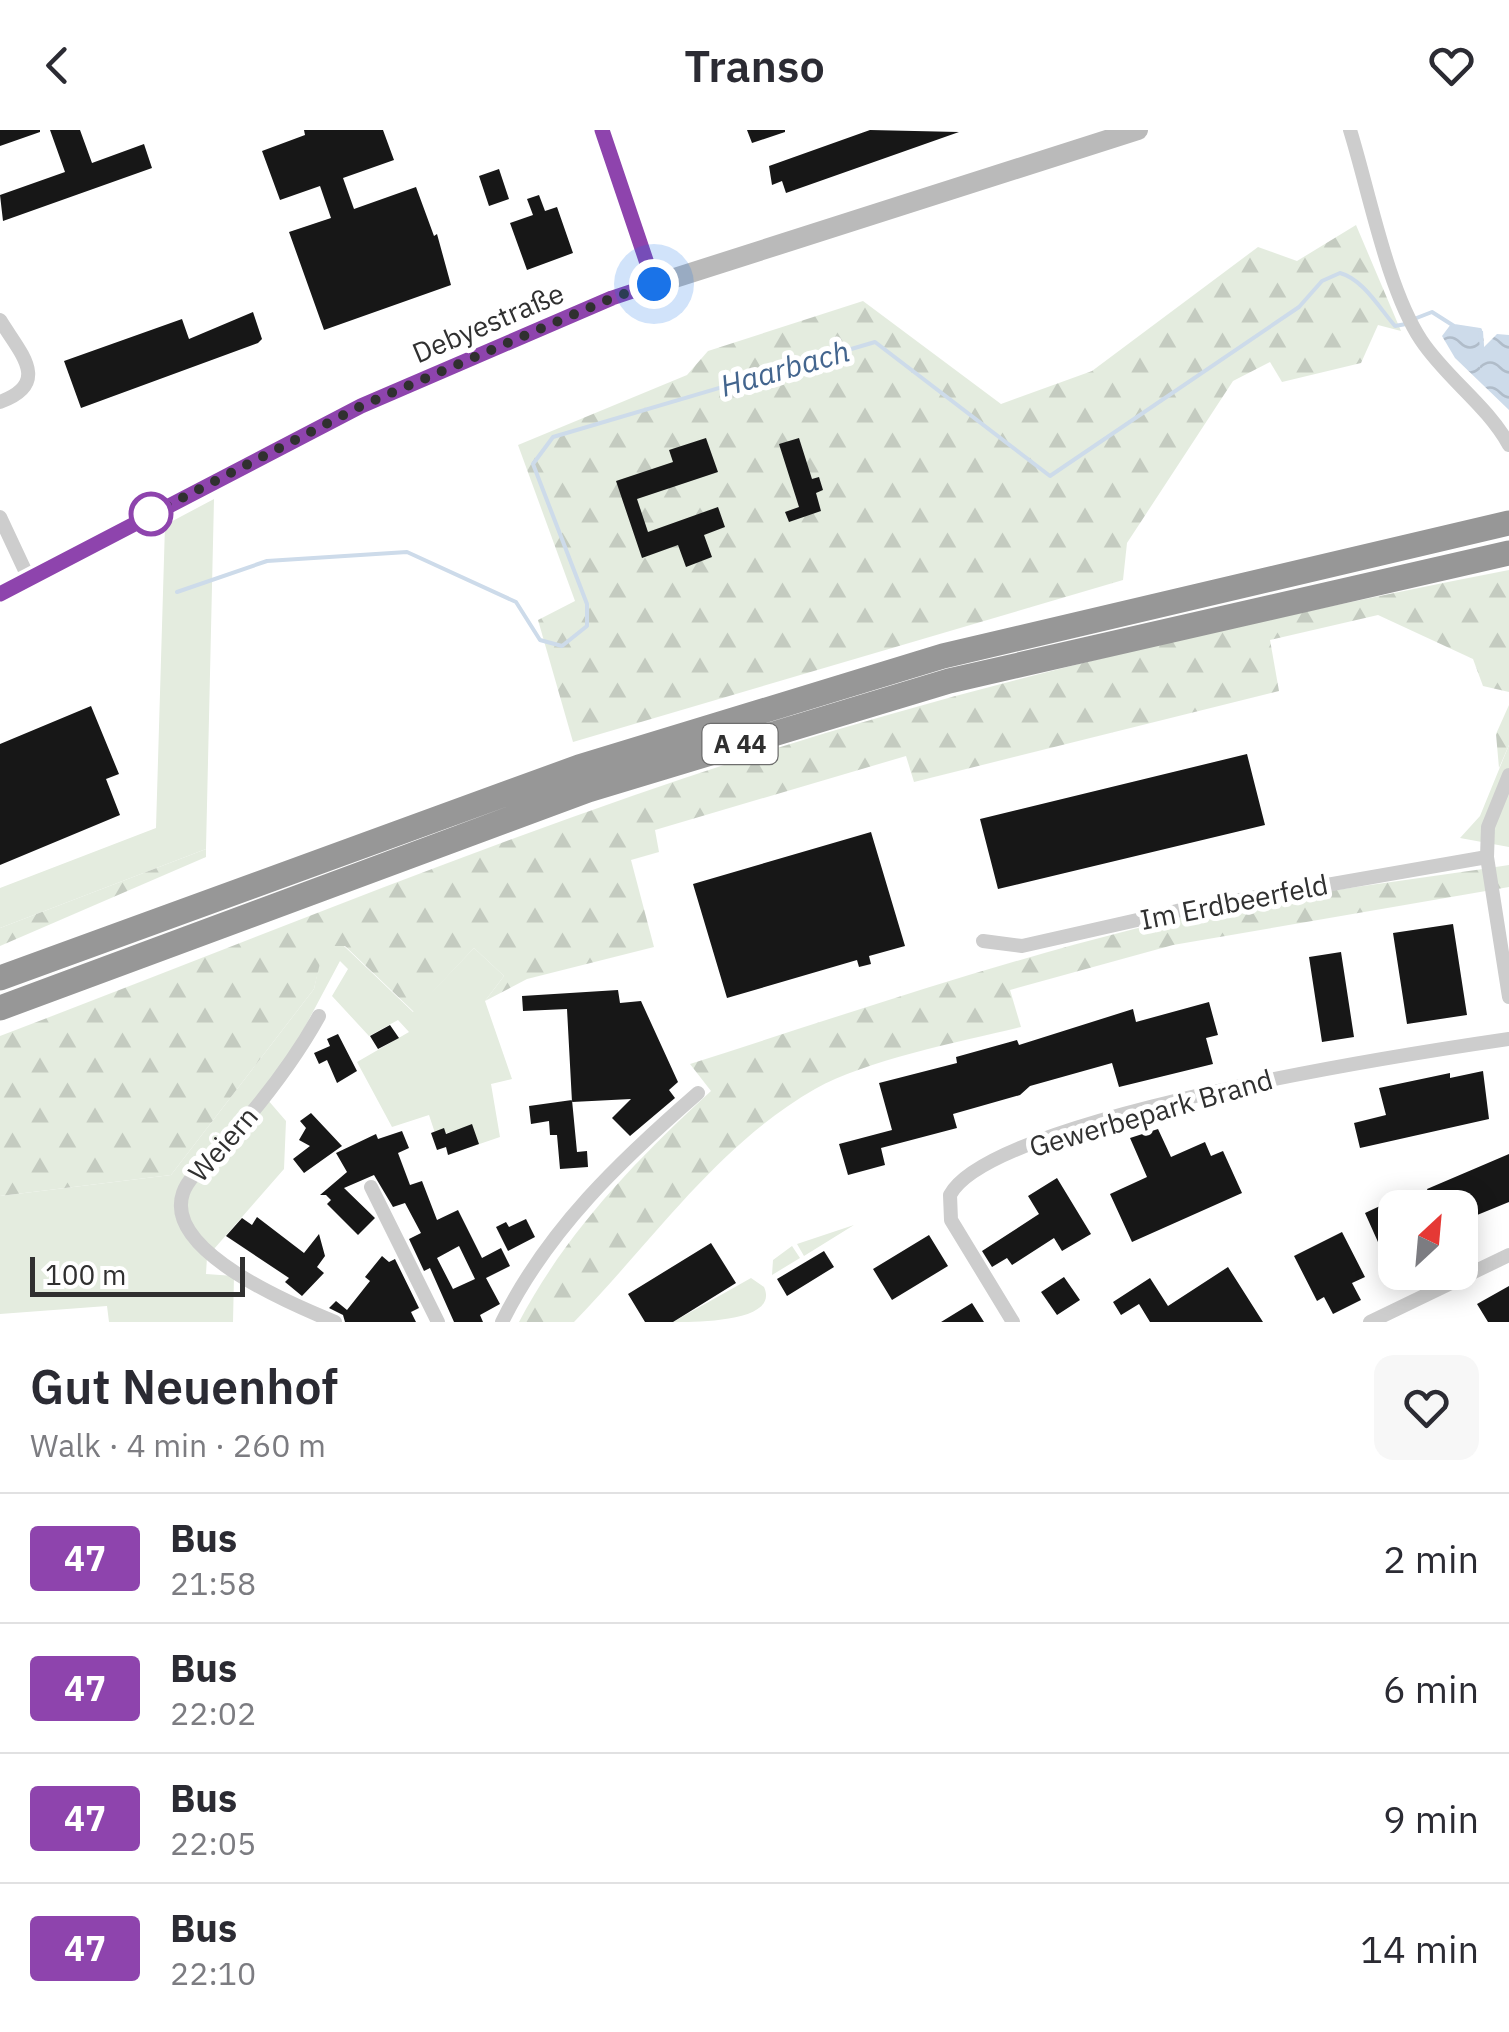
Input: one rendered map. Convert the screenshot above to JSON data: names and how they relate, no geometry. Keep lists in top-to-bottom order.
{
  "streets": {
    "highway": ["A 44"],
    "main road": ["Debyestraße"],
    "street": ["Im Erdbeerfeld", "Gewerbepark Brand", "Weiern"]
  },
  "water": ["Haarbach"],
  "lines": ["bus line 47"],
  "scale_bar": "100 m",
  "north": "top right",
  "page": {
    "header": "Transo",
    "scale": "100 m",
    "heading": ["Gut Neuenhof", "Walk · 4 min · 260 m"],
    "list": [
      {
        "mark": "47",
        "name": "Bus",
        "note": "21:58",
        "value": "2 min"
      },
      {
        "mark": "47",
        "name": "Bus",
        "note": "22:02",
        "value": "6 min"
      },
      {
        "mark": "47",
        "name": "Bus",
        "note": "22:05",
        "value": "9 min"
      },
      {
        "mark": "47",
        "name": "Bus",
        "note": "22:10",
        "value": "14 min"
      }
    ]
  }
}
